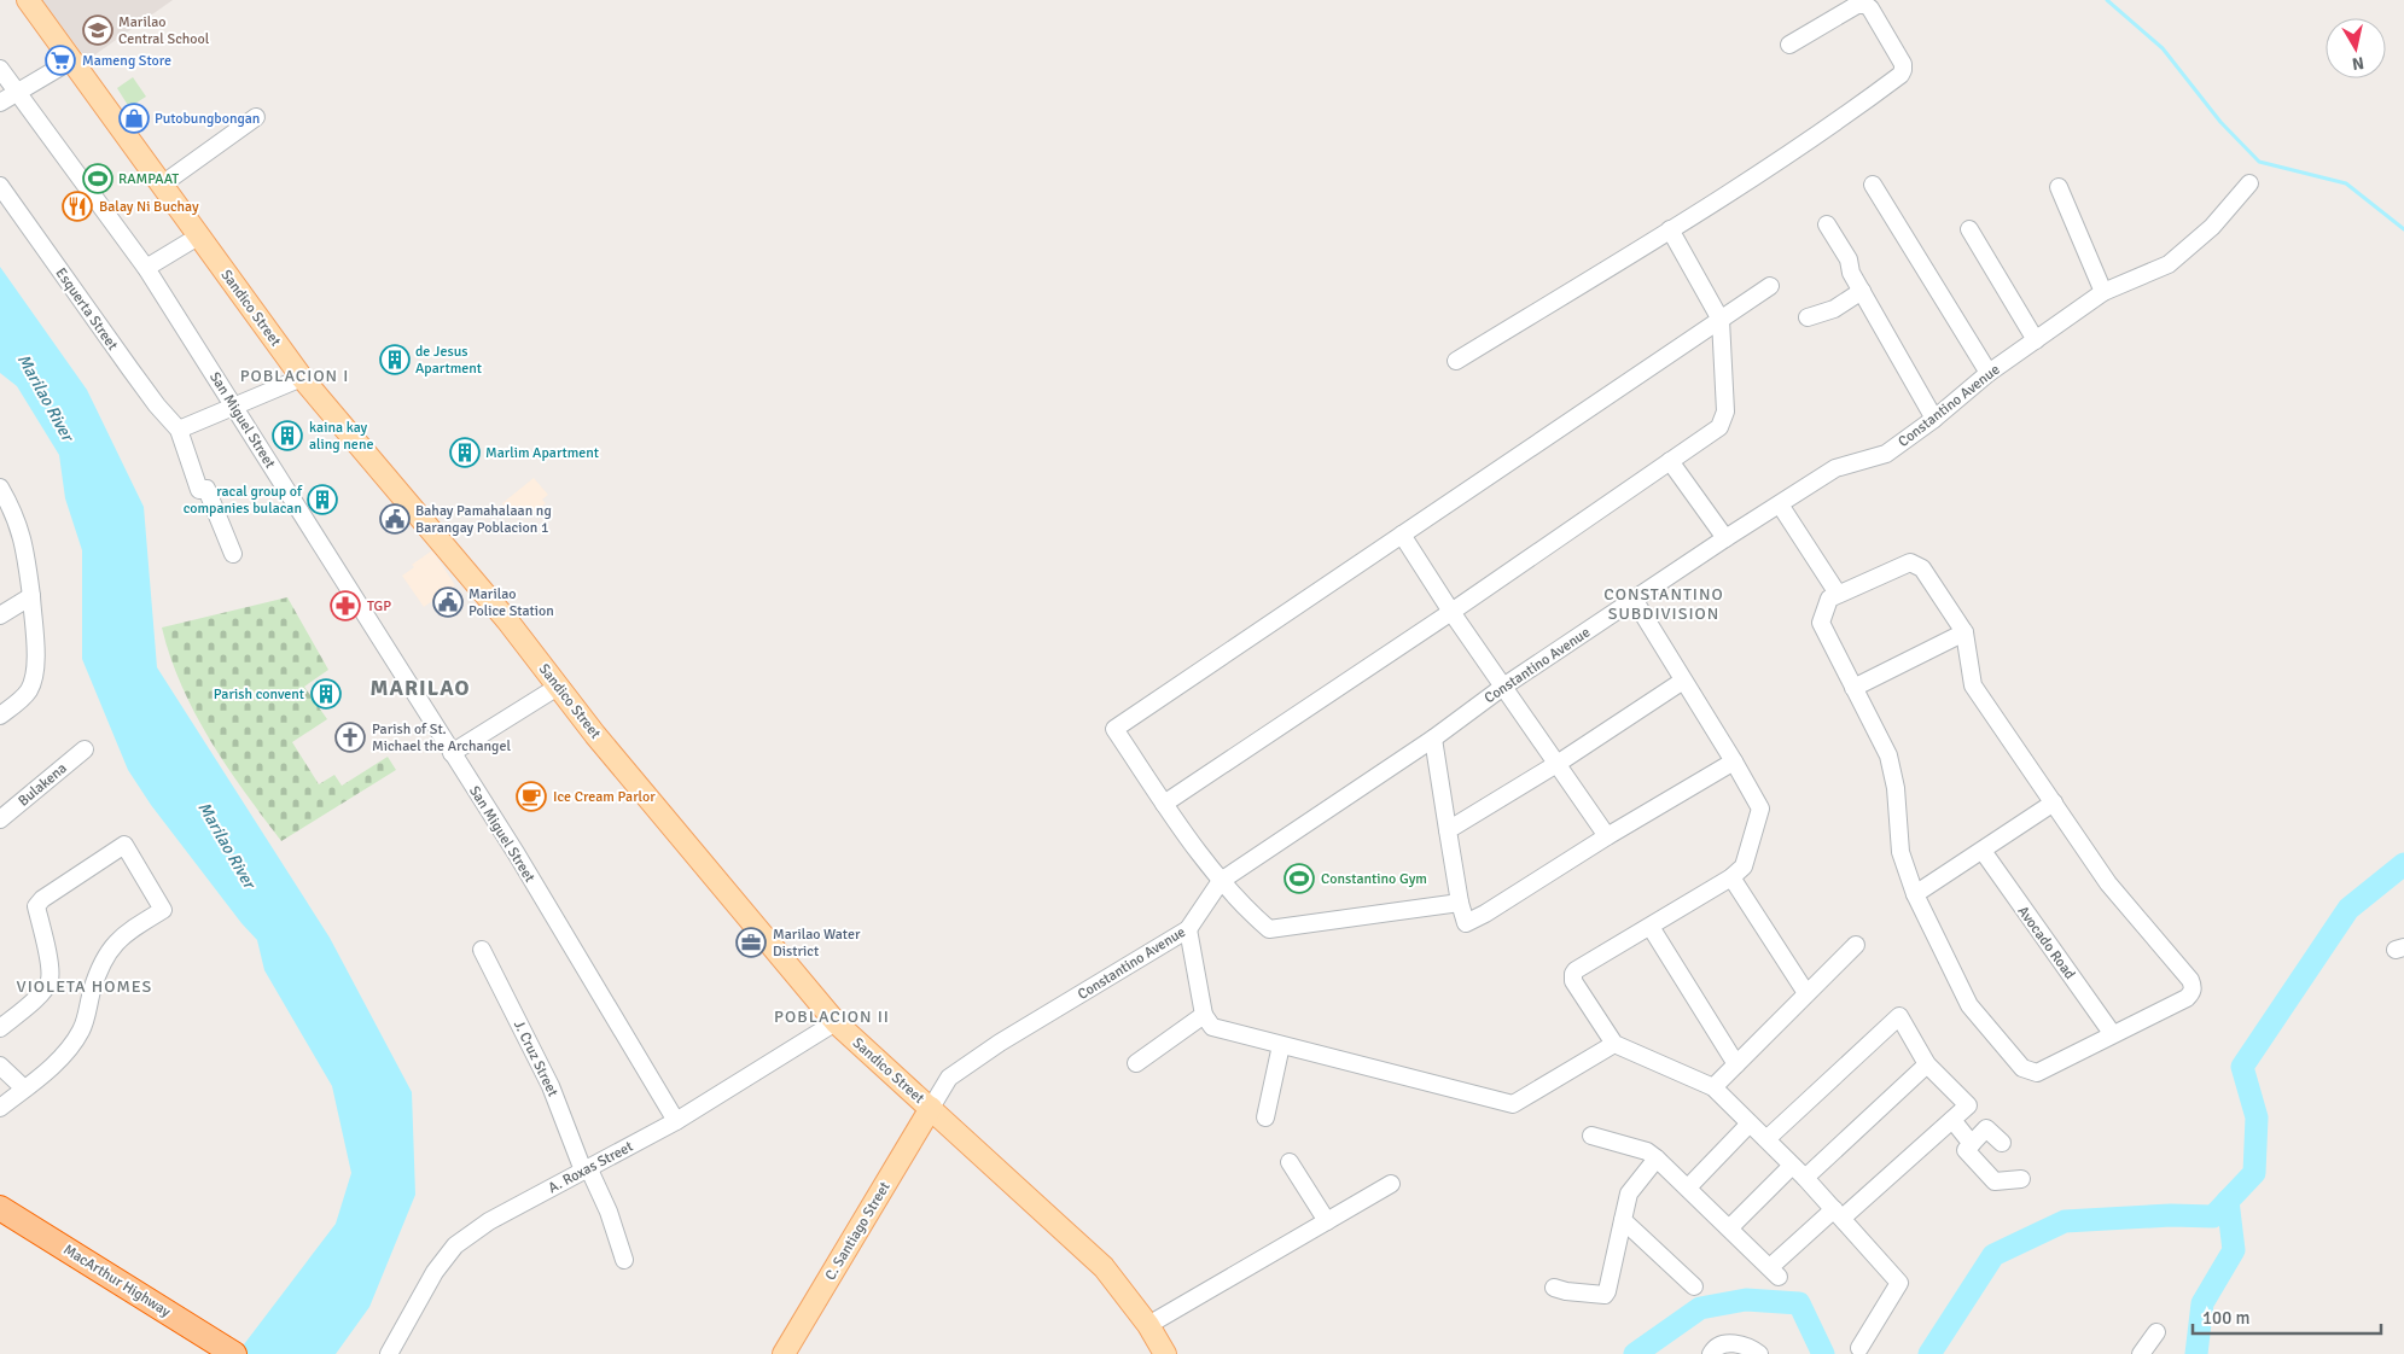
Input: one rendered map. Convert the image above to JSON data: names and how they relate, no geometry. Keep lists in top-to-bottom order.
{
  "streets": {
    "highway": ["MacArthur Highway"],
    "main road": ["Sandico Street", "C. Santiago Street"],
    "street": [
      "Esquerta Street",
      "Constantino Avenue",
      "San Miguel Street",
      "Bulakena",
      "Avocado Road",
      "J. Cruz Street",
      "A. Roxas Street"
    ]
  },
  "crossings": [
    ["Sandico Street", "Constantino Avenue"],
    ["Sandico Street", "A. Roxas Street"],
    ["Sandico Street", "C. Santiago Street"],
    ["Constantino Avenue", "C. Santiago Street"],
    ["San Miguel Street", "A. Roxas Street"],
    ["J. Cruz Street", "A. Roxas Street"]
  ],
  "districts": [
    "POBLACION I",
    "CONSTANTINO SUBDIVISION",
    "MARILAO",
    "VIOLETA HOMES",
    "POBLACION II"
  ],
  "water": ["Marilao River"],
  "places": {
    "school or university": ["Marilao Central School"],
    "supermarket": ["Mameng Store"],
    "shop": ["Putobungbongan"],
    "sports": ["RAMPAAT", "Constantino Gym"],
    "restaurant": ["Balay Ni Buchay"],
    "building": [
      "de Jesus Apartment",
      "kaina kay aling nene",
      "Marlim Apartment",
      "racal group of companies bulacan",
      "Parish convent"
    ],
    "public building": ["Bahay Pamahalaan ng Barangay Poblacion 1", "Marilao Police Station"],
    "pharmacy": ["TGP"],
    "church": ["Parish of St. Michael the Archangel"],
    "cafe": ["Ice Cream Parlor"],
    "office": ["Marilao Water District"]
  },
  "scale_bar": "100 m",
  "north": "bottom"
}
